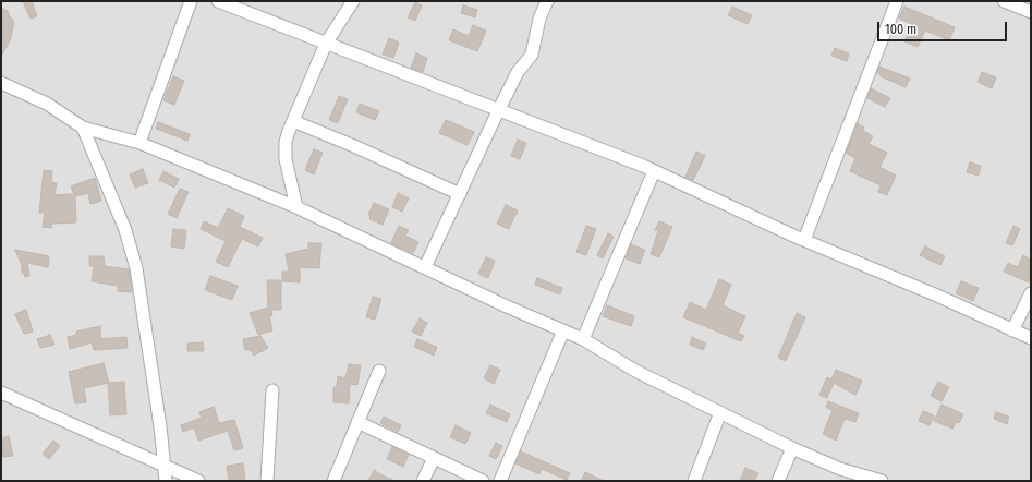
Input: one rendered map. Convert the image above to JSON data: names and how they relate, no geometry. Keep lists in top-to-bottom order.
{
  "scale_bar": "100 m"
}
